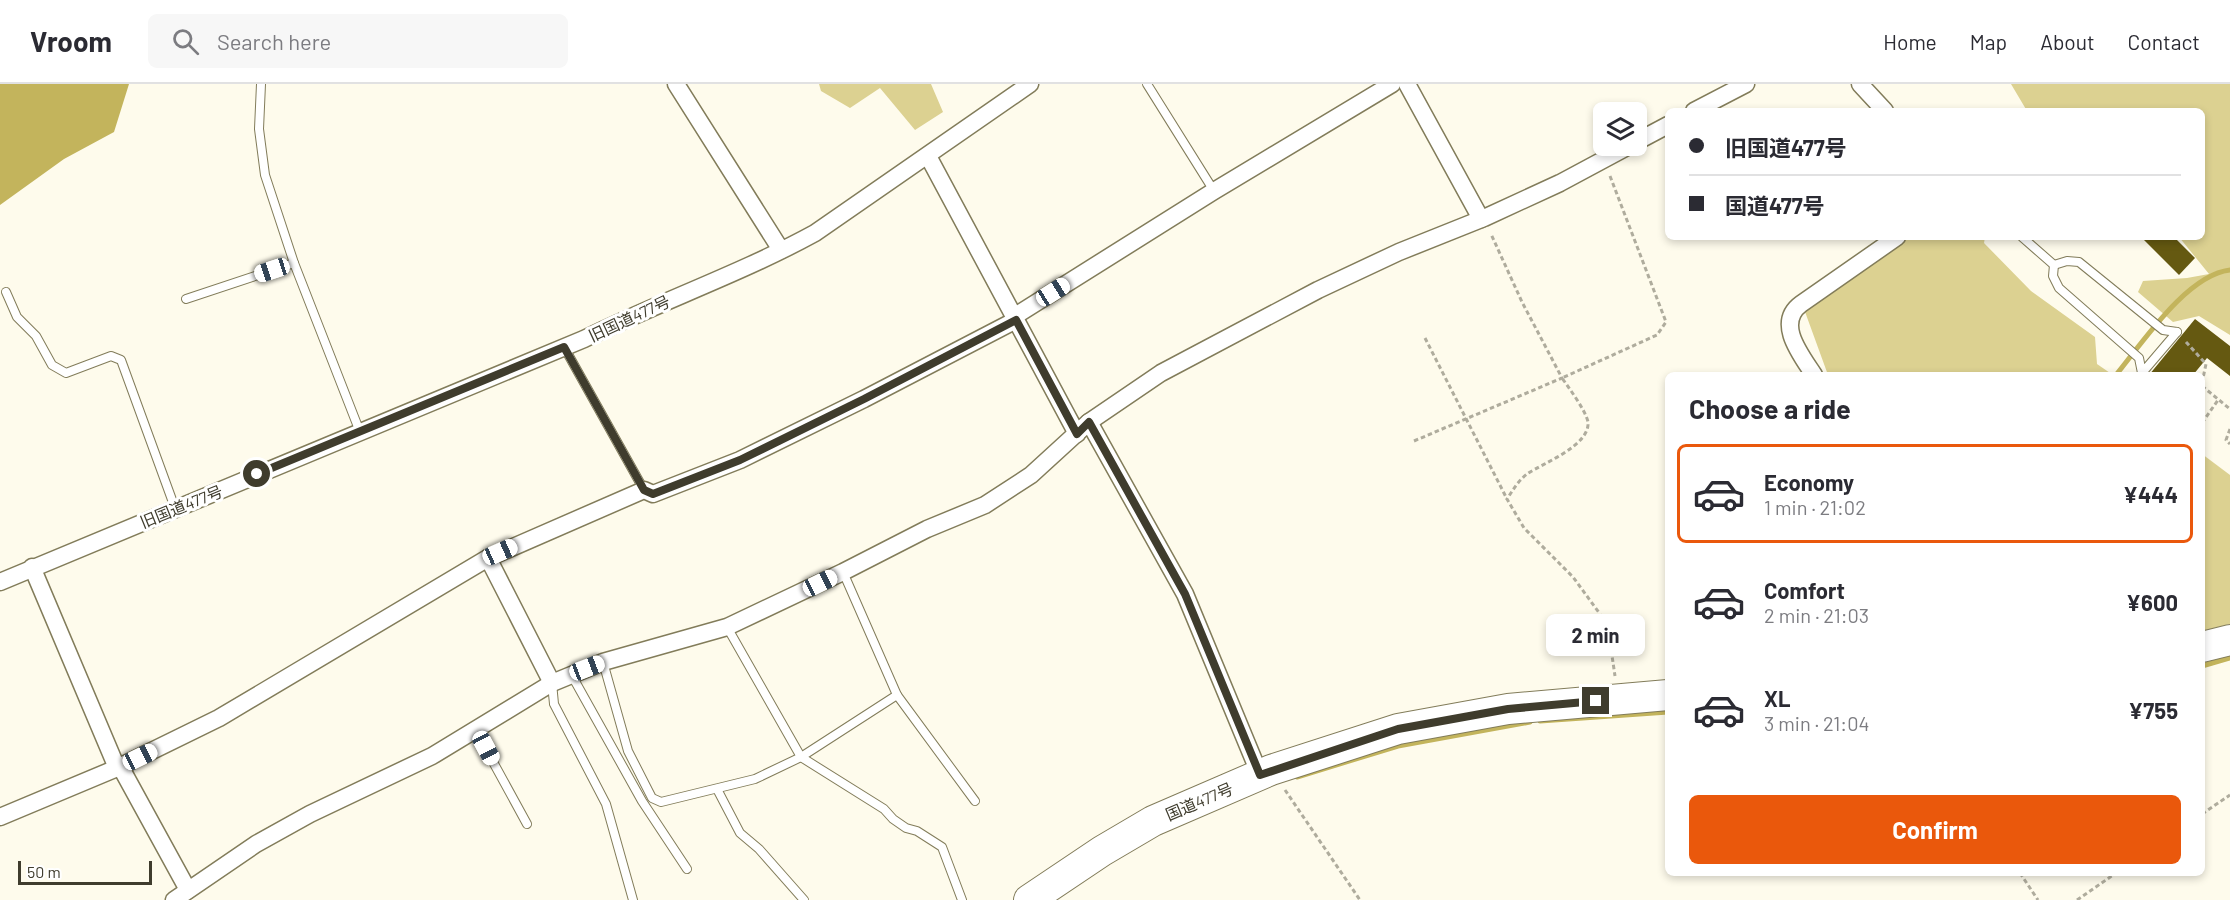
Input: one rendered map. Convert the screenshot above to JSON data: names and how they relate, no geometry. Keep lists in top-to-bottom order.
{
  "streets": {
    "highway": ["国道477号"],
    "street": ["旧国道477号"]
  },
  "scale_bar": "50 m",
  "page": {
    "header": "Vroom",
    "search": "Search here",
    "nav": [
      "Home",
      "Map",
      "About",
      "Contact"
    ],
    "banner": ["旧国道477号", "国道477号"],
    "heading": "Choose a ride",
    "list": [
      {
        "name": "Economy",
        "note": "1 min · 21:02",
        "value": "¥444"
      },
      {
        "name": "Comfort",
        "note": "2 min · 21:03",
        "value": "¥600"
      },
      {
        "name": "XL",
        "note": "3 min · 21:04",
        "value": "¥755"
      }
    ],
    "bubble": "2 min",
    "buttons": "Confirm",
    "scale": "50 m"
  }
}
